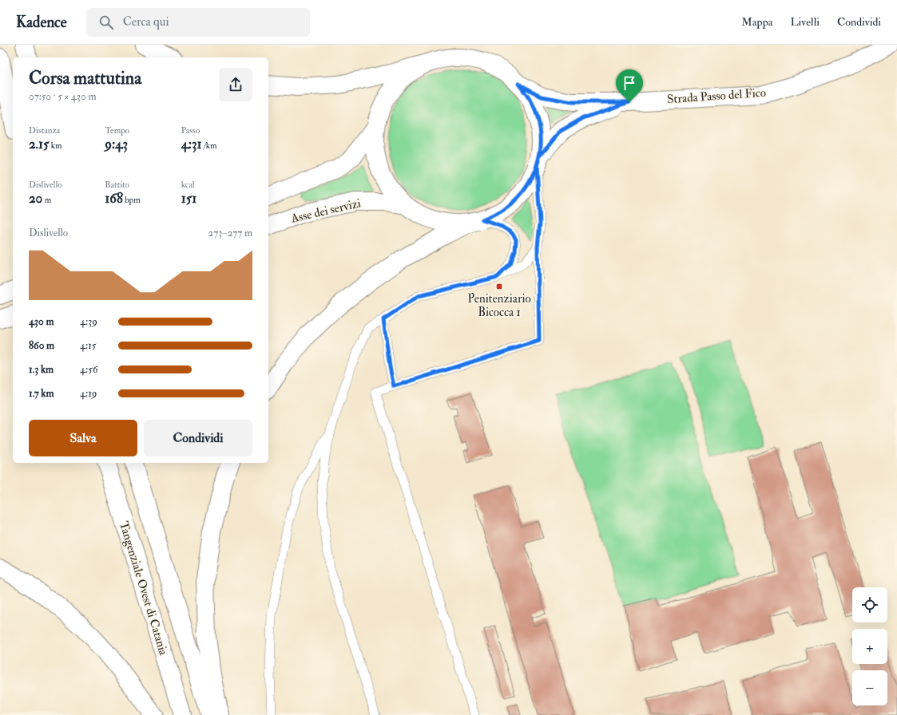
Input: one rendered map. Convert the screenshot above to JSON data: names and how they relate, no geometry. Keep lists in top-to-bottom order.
{
  "streets": {
    "main road": ["Strada Passo del Fico", "Asse dei servizi", "Tangenziale Ovest di Catania"]
  },
  "places": {
    "transit": ["Penitenziario Bicocca 1"]
  },
  "page": {
    "header": "Kadence",
    "search": "Cerca qui",
    "nav": ["Mappa", "Livelli", "Condividi"],
    "heading": ["Corsa mattutina", "07:50 · 5 × 430 m"],
    "stats": [
      ["Distanza", "2.15 km"],
      ["Tempo", "9:43"],
      ["Passo", "4:31 /km"],
      ["Dislivello", "20 m"],
      ["Battito", "168 bpm"],
      ["kcal", "151"]
    ],
    "chart": ["Dislivello", "273–277 m"],
    "list": [
      {
        "name": "430 m",
        "note": "4:39"
      },
      {
        "name": "860 m",
        "note": "4:15"
      },
      {
        "name": "1.3 km",
        "note": "4:56"
      },
      {
        "name": "1.7 km",
        "note": "4:19"
      }
    ],
    "buttons": ["Salva", "Condividi"],
    "map_buttons": ["+", "−"]
  }
}
